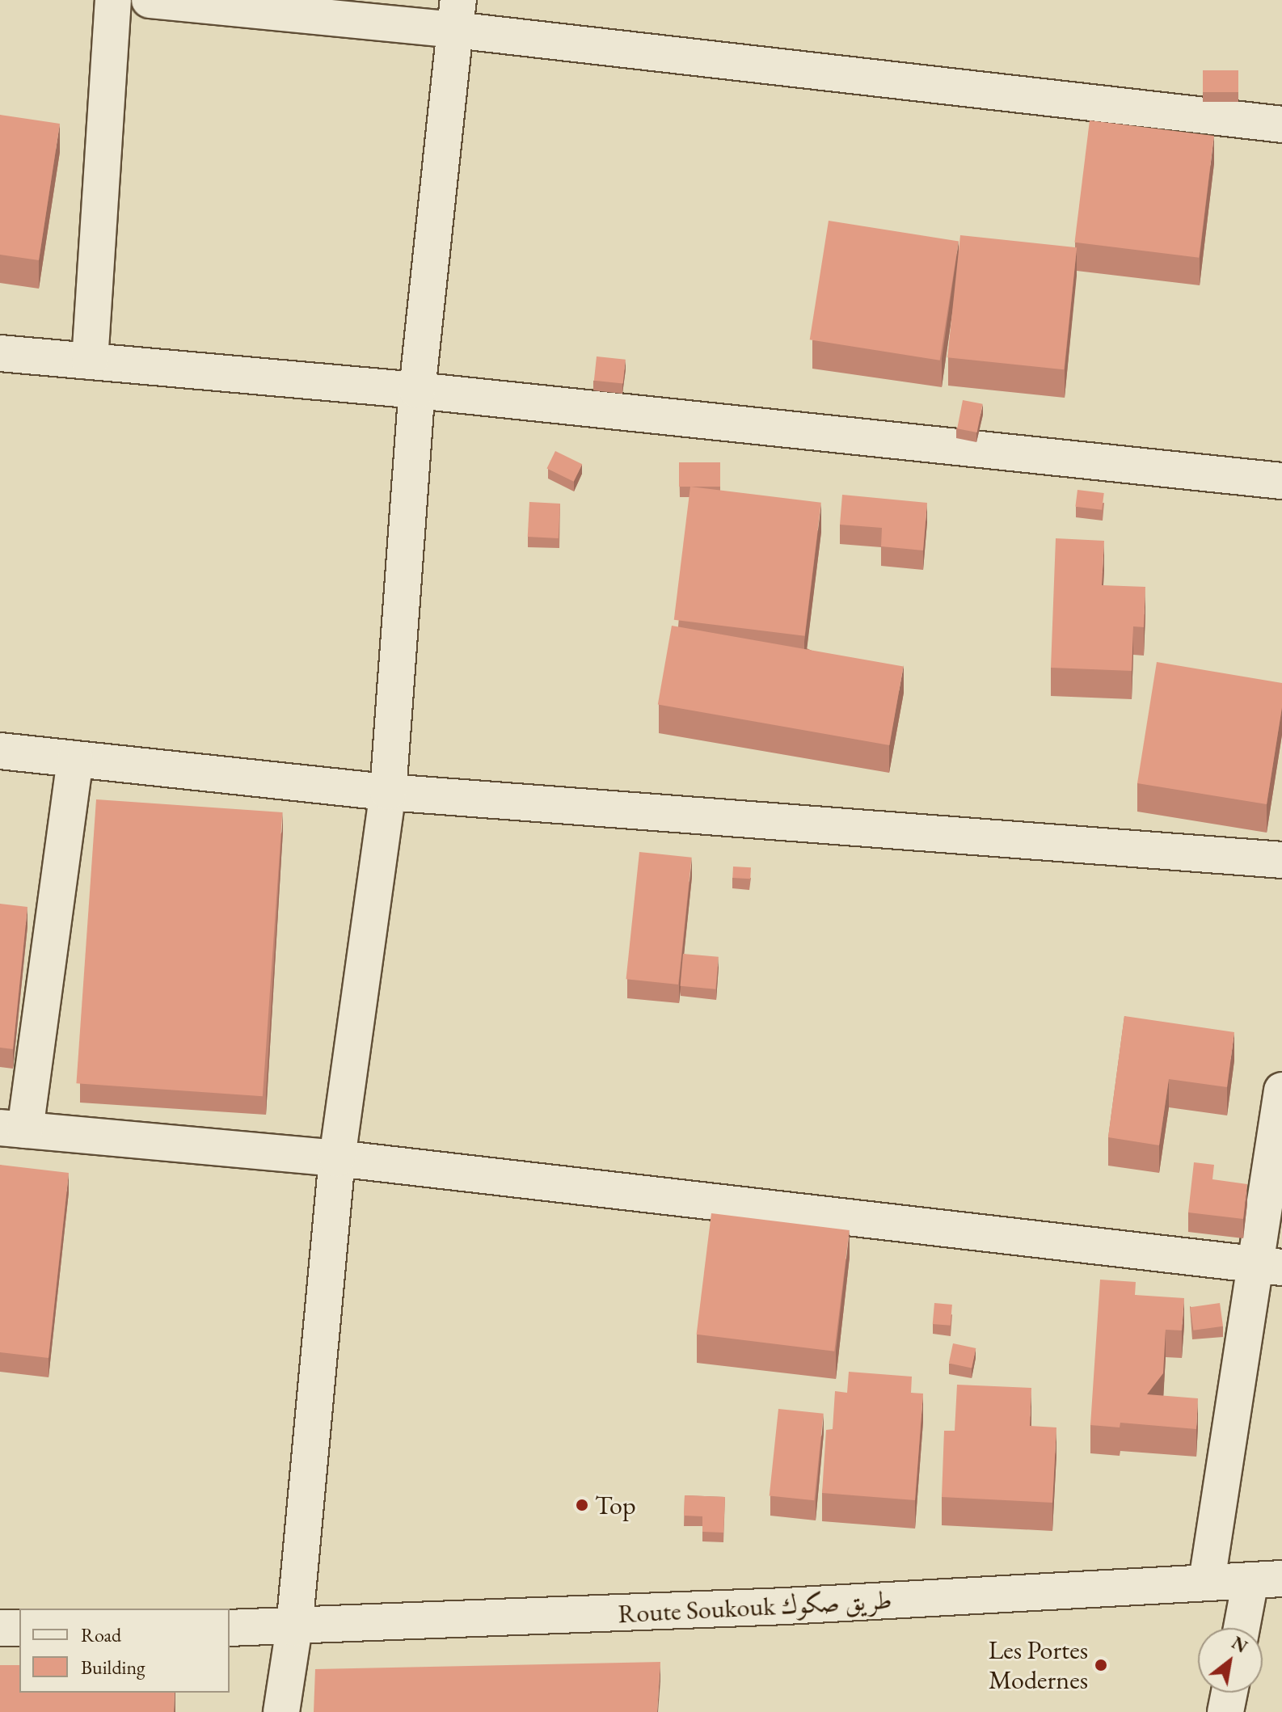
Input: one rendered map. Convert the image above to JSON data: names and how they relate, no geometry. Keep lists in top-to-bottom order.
{
  "streets": {
    "street": ["Route Soukouk طريق صكوك"]
  },
  "places": ["Top", "Les Portes Modernes"],
  "legend": ["Road", "Building"],
  "north": "top right"
}
